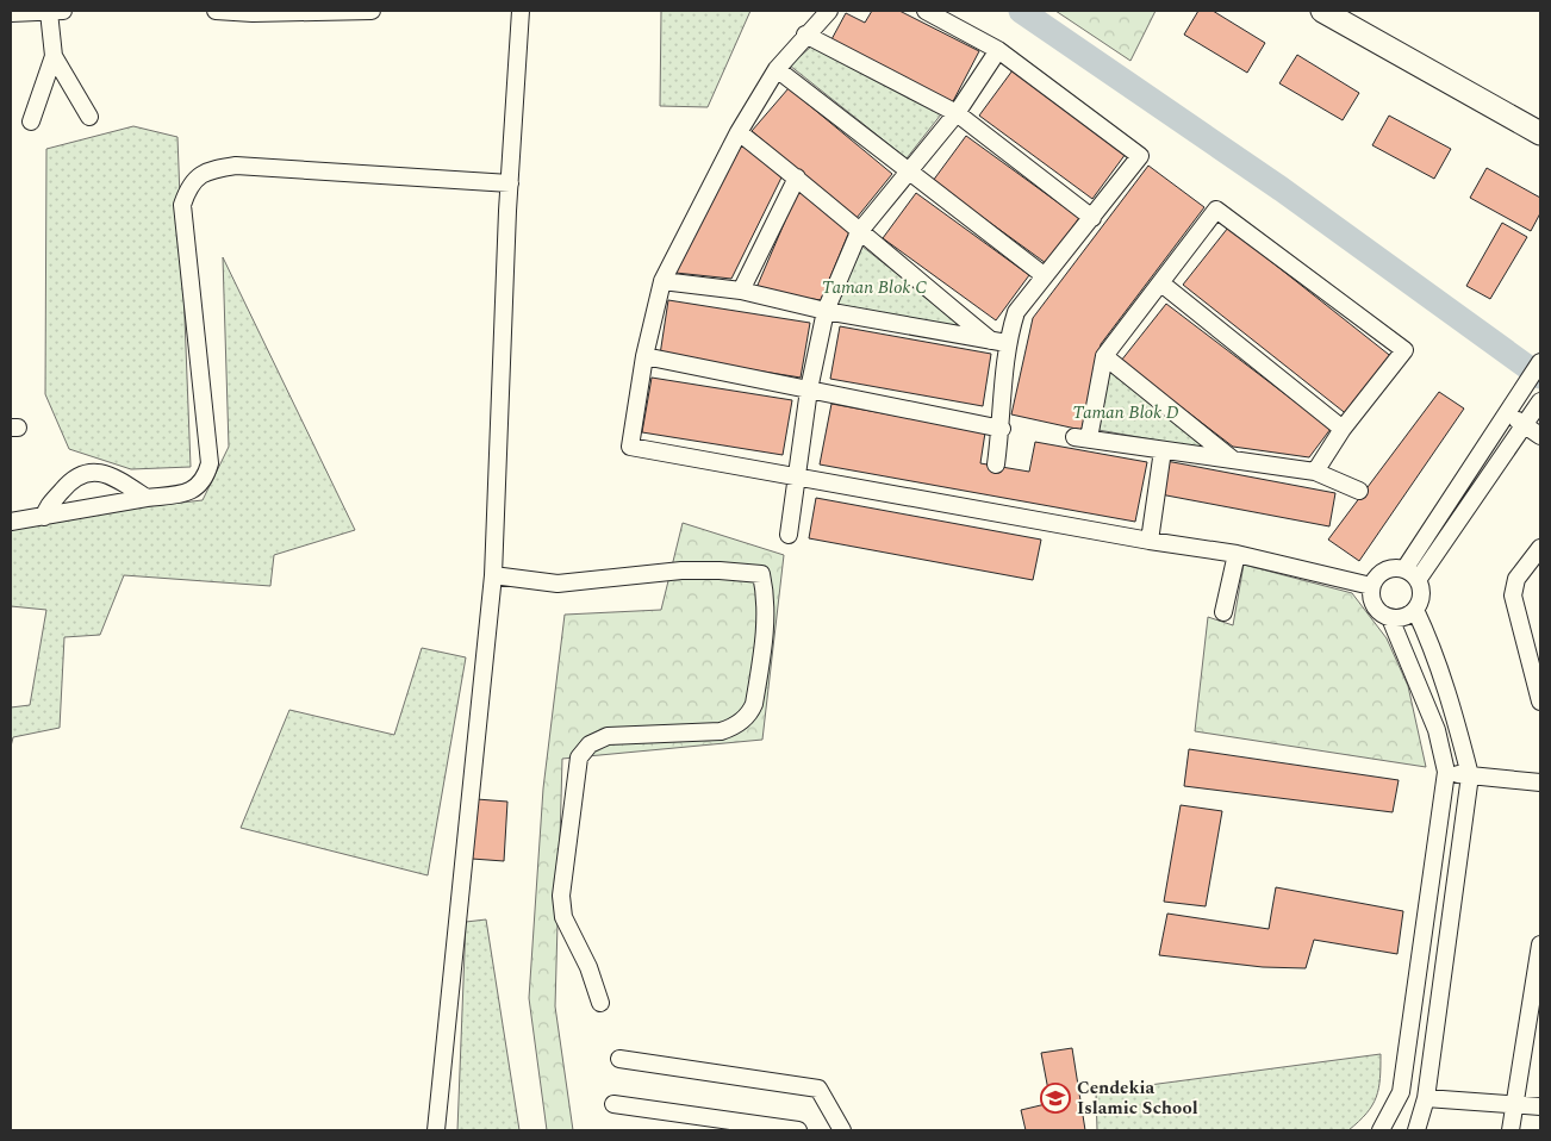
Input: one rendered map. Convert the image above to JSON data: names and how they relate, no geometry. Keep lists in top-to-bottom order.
{
  "parks": ["Taman Blok C", "Taman Blok D"],
  "places": {
    "school or university": ["Cendekia Islamic School"]
  }
}
